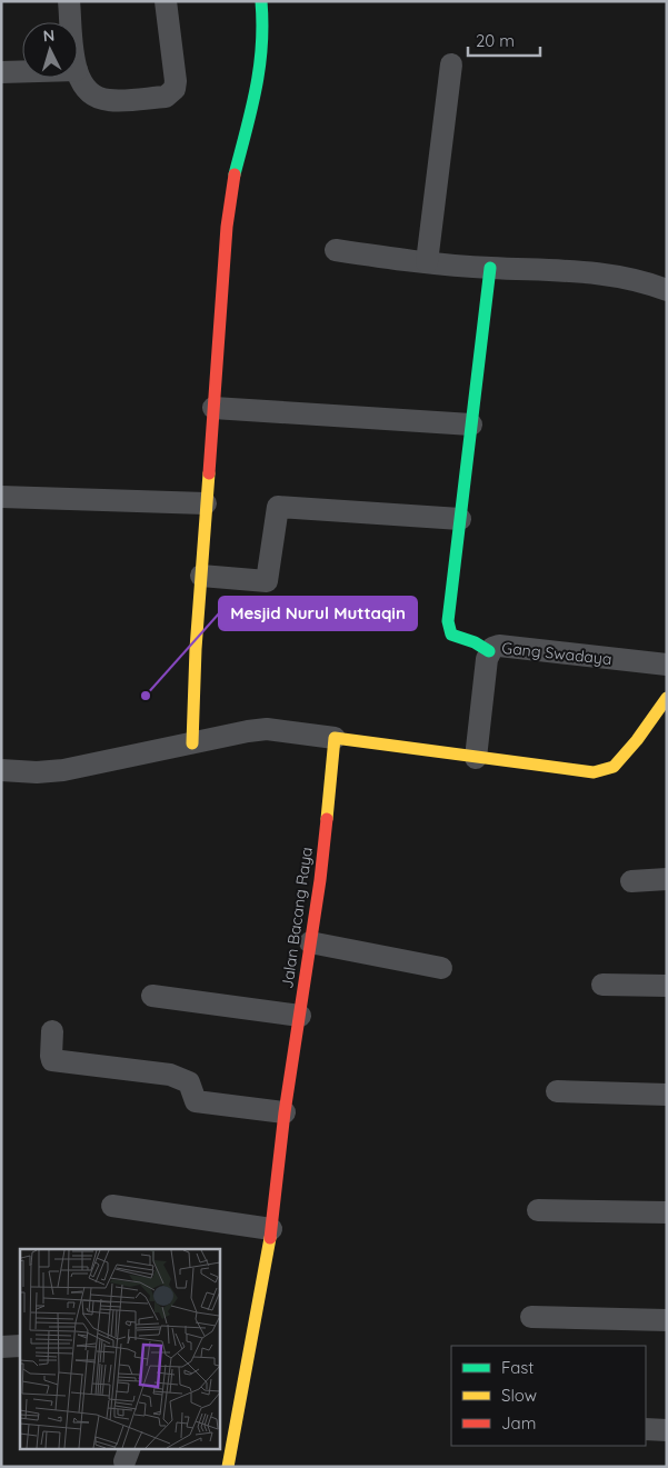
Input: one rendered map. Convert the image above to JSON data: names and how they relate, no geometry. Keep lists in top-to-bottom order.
{
  "streets": {
    "street": ["Gang Swadaya", "Jalan Bacang Raya"]
  },
  "places": ["Mesjid Nurul Muttaqin"],
  "legend": ["Fast", "Slow", "Jam"],
  "scale_bar": "20 m",
  "north": "top"
}
